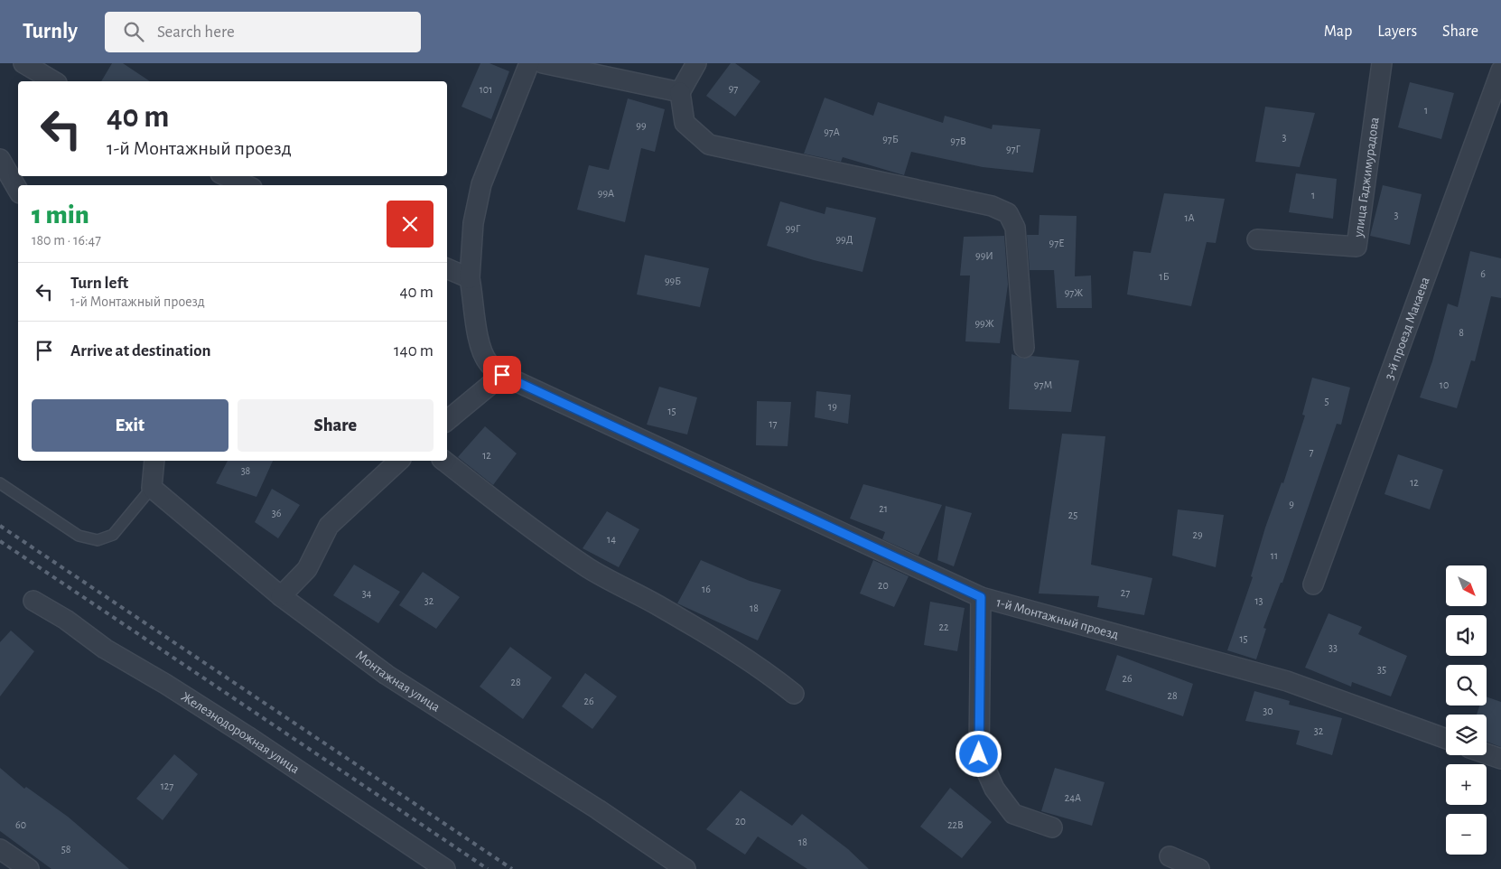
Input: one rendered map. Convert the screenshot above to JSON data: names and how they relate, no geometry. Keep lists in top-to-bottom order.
{
  "streets": {
    "street": [
      "улица Гаджимурадова",
      "3-й проезд Макаева",
      "1-й Монтажный проезд",
      "Монтажная улица",
      "Железнодорожная улица"
    ]
  },
  "house_numbers": [
    "97",
    "101",
    "1",
    "99",
    "97А",
    "3",
    "97Б",
    "97В",
    "97Г",
    "99А",
    "1",
    "3",
    "1А",
    "99Г",
    "99Д",
    "97Е",
    "99И",
    "6",
    "1Б",
    "99Б",
    "97Ж",
    "99Ж",
    "8",
    "97М",
    "10",
    "5",
    "19",
    "15",
    "17",
    "7",
    "12",
    "38",
    "12",
    "9",
    "21",
    "36",
    "25",
    "29",
    "14",
    "11",
    "20",
    "16",
    "27",
    "34",
    "32",
    "13",
    "18",
    "22",
    "15",
    "33",
    "35",
    "26",
    "28",
    "28",
    "26",
    "30",
    "32",
    "127",
    "24А",
    "20",
    "60",
    "22В",
    "18",
    "58"
  ],
  "north": "bottom right",
  "page": {
    "header": "Turnly",
    "search": "Search here",
    "nav": ["Map", "Layers", "Share"],
    "turn": ["40 m", "1-й Монтажный проезд"],
    "heading": ["1 min", "180 m · 16:47"],
    "list": [
      {
        "name": "Turn left",
        "note": "1-й Монтажный проезд",
        "value": "40 m"
      },
      {
        "name": "Arrive at destination",
        "value": "140 m"
      }
    ],
    "buttons": ["Exit", "Share"],
    "map_buttons": ["+", "−"]
  }
}
